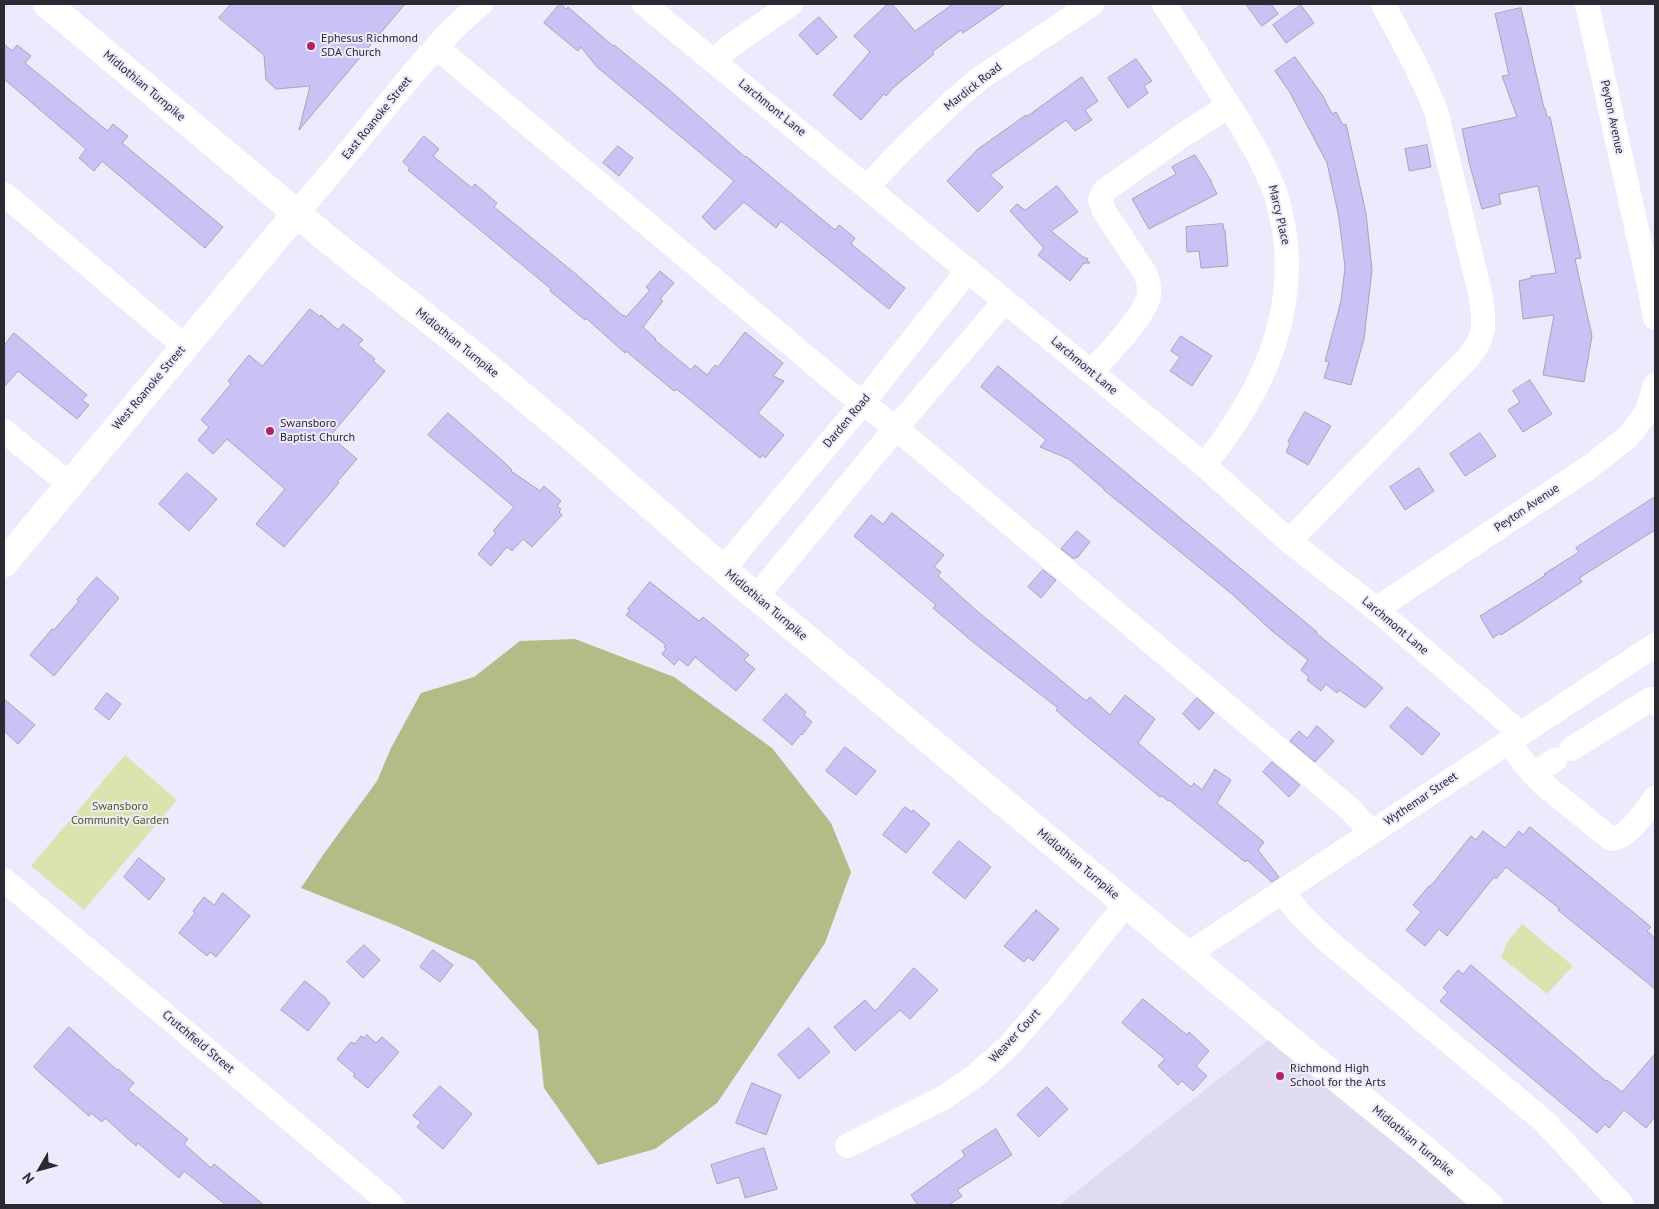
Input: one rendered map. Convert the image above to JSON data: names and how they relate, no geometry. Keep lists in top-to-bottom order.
{
  "streets": {
    "main road": ["Midlothian Turnpike", "West Roanoke Street"],
    "street": [
      "Mardick Road",
      "Larchmont Lane",
      "Peyton Avenue",
      "East Roanoke Street",
      "Marcy Place",
      "Darden Road",
      "Wythemar Street",
      "Weaver Court",
      "Crutchfield Street"
    ]
  },
  "crossings": [
    ["Midlothian Turnpike", "East Roanoke Street"],
    ["Midlothian Turnpike", "West Roanoke Street"],
    ["Midlothian Turnpike", "Darden Road"],
    ["Midlothian Turnpike", "Wythemar Street"],
    ["Midlothian Turnpike", "Weaver Court"],
    ["Mardick Road", "Larchmont Lane"],
    ["Larchmont Lane", "Peyton Avenue"],
    ["Larchmont Lane", "Marcy Place"],
    ["Larchmont Lane", "Darden Road"],
    ["Larchmont Lane", "Wythemar Street"],
    ["East Roanoke Street", "West Roanoke Street"]
  ],
  "parks": ["Swansboro Community Garden"],
  "places": ["Ephesus Richmond SDA Church", "Swansboro Baptist Church", "Richmond High School for the Arts"],
  "north": "bottom left"
}
